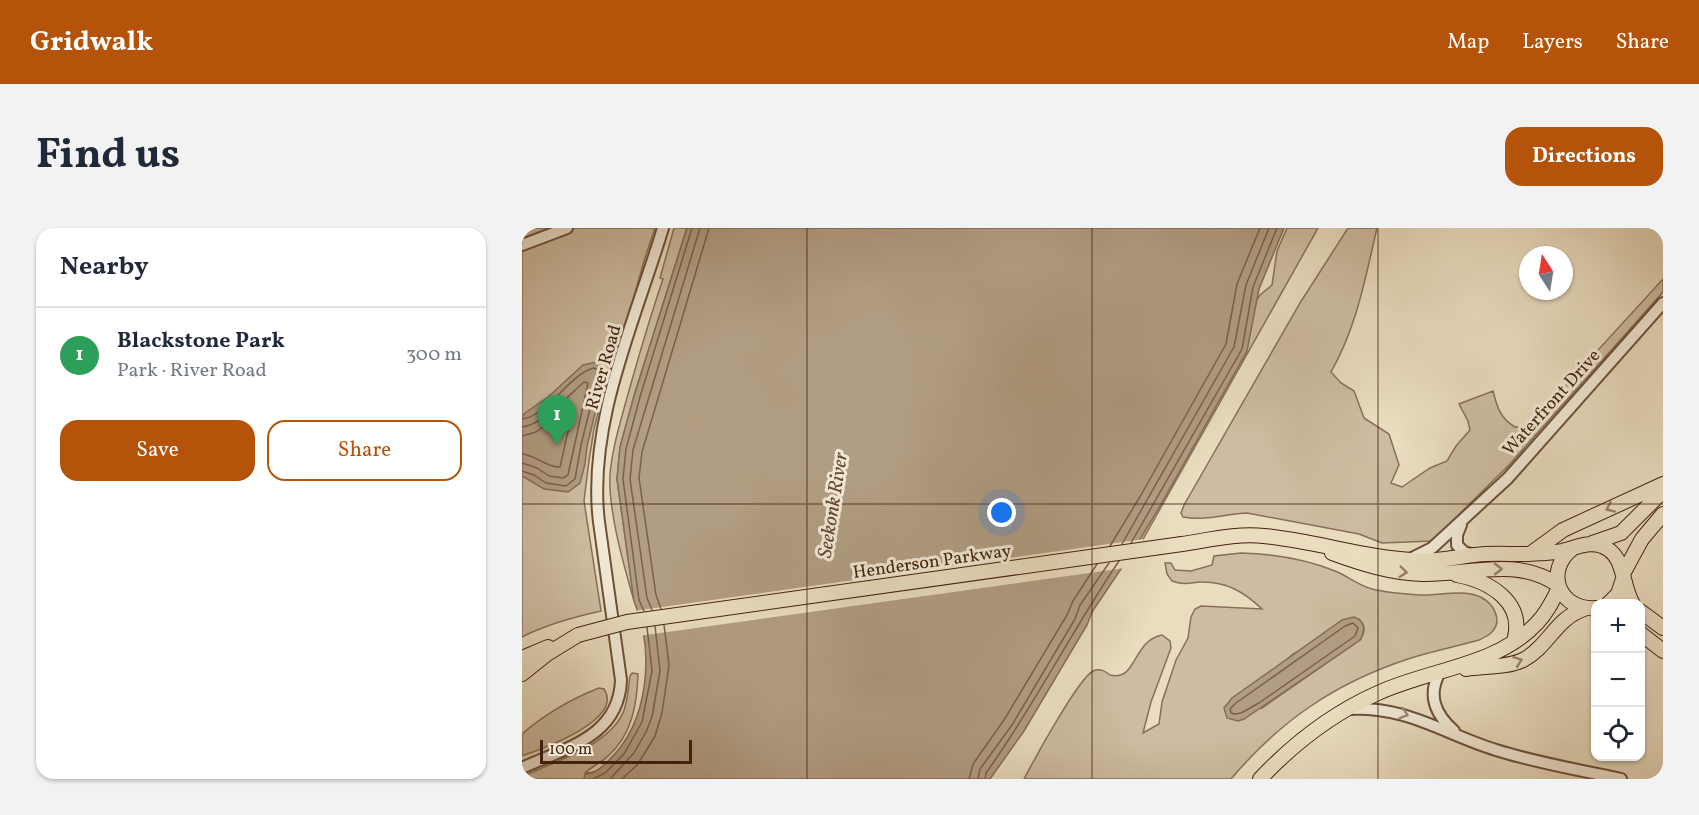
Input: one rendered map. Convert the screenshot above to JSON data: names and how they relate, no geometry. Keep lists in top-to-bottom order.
{
  "streets": {
    "main road": ["Henderson Parkway"],
    "street": ["River Road", "Waterfront Drive"]
  },
  "crossings": [
    ["Waterfront Drive", "Henderson Parkway"]
  ],
  "water": ["Seekonk River"],
  "scale_bar": "100 m",
  "north": "top",
  "page": {
    "header": "Gridwalk",
    "nav": ["Map", "Layers", "Share"],
    "title": "Find us",
    "buttons": [
      "Directions",
      ["Save", "Share"]
    ],
    "heading": "Nearby",
    "list": [
      {
        "mark": "1",
        "name": "Blackstone Park",
        "note": "Park · River Road",
        "value": "300 m"
      }
    ],
    "pins": "1",
    "map_buttons": ["+", "−"],
    "scale": "100 m"
  }
}
